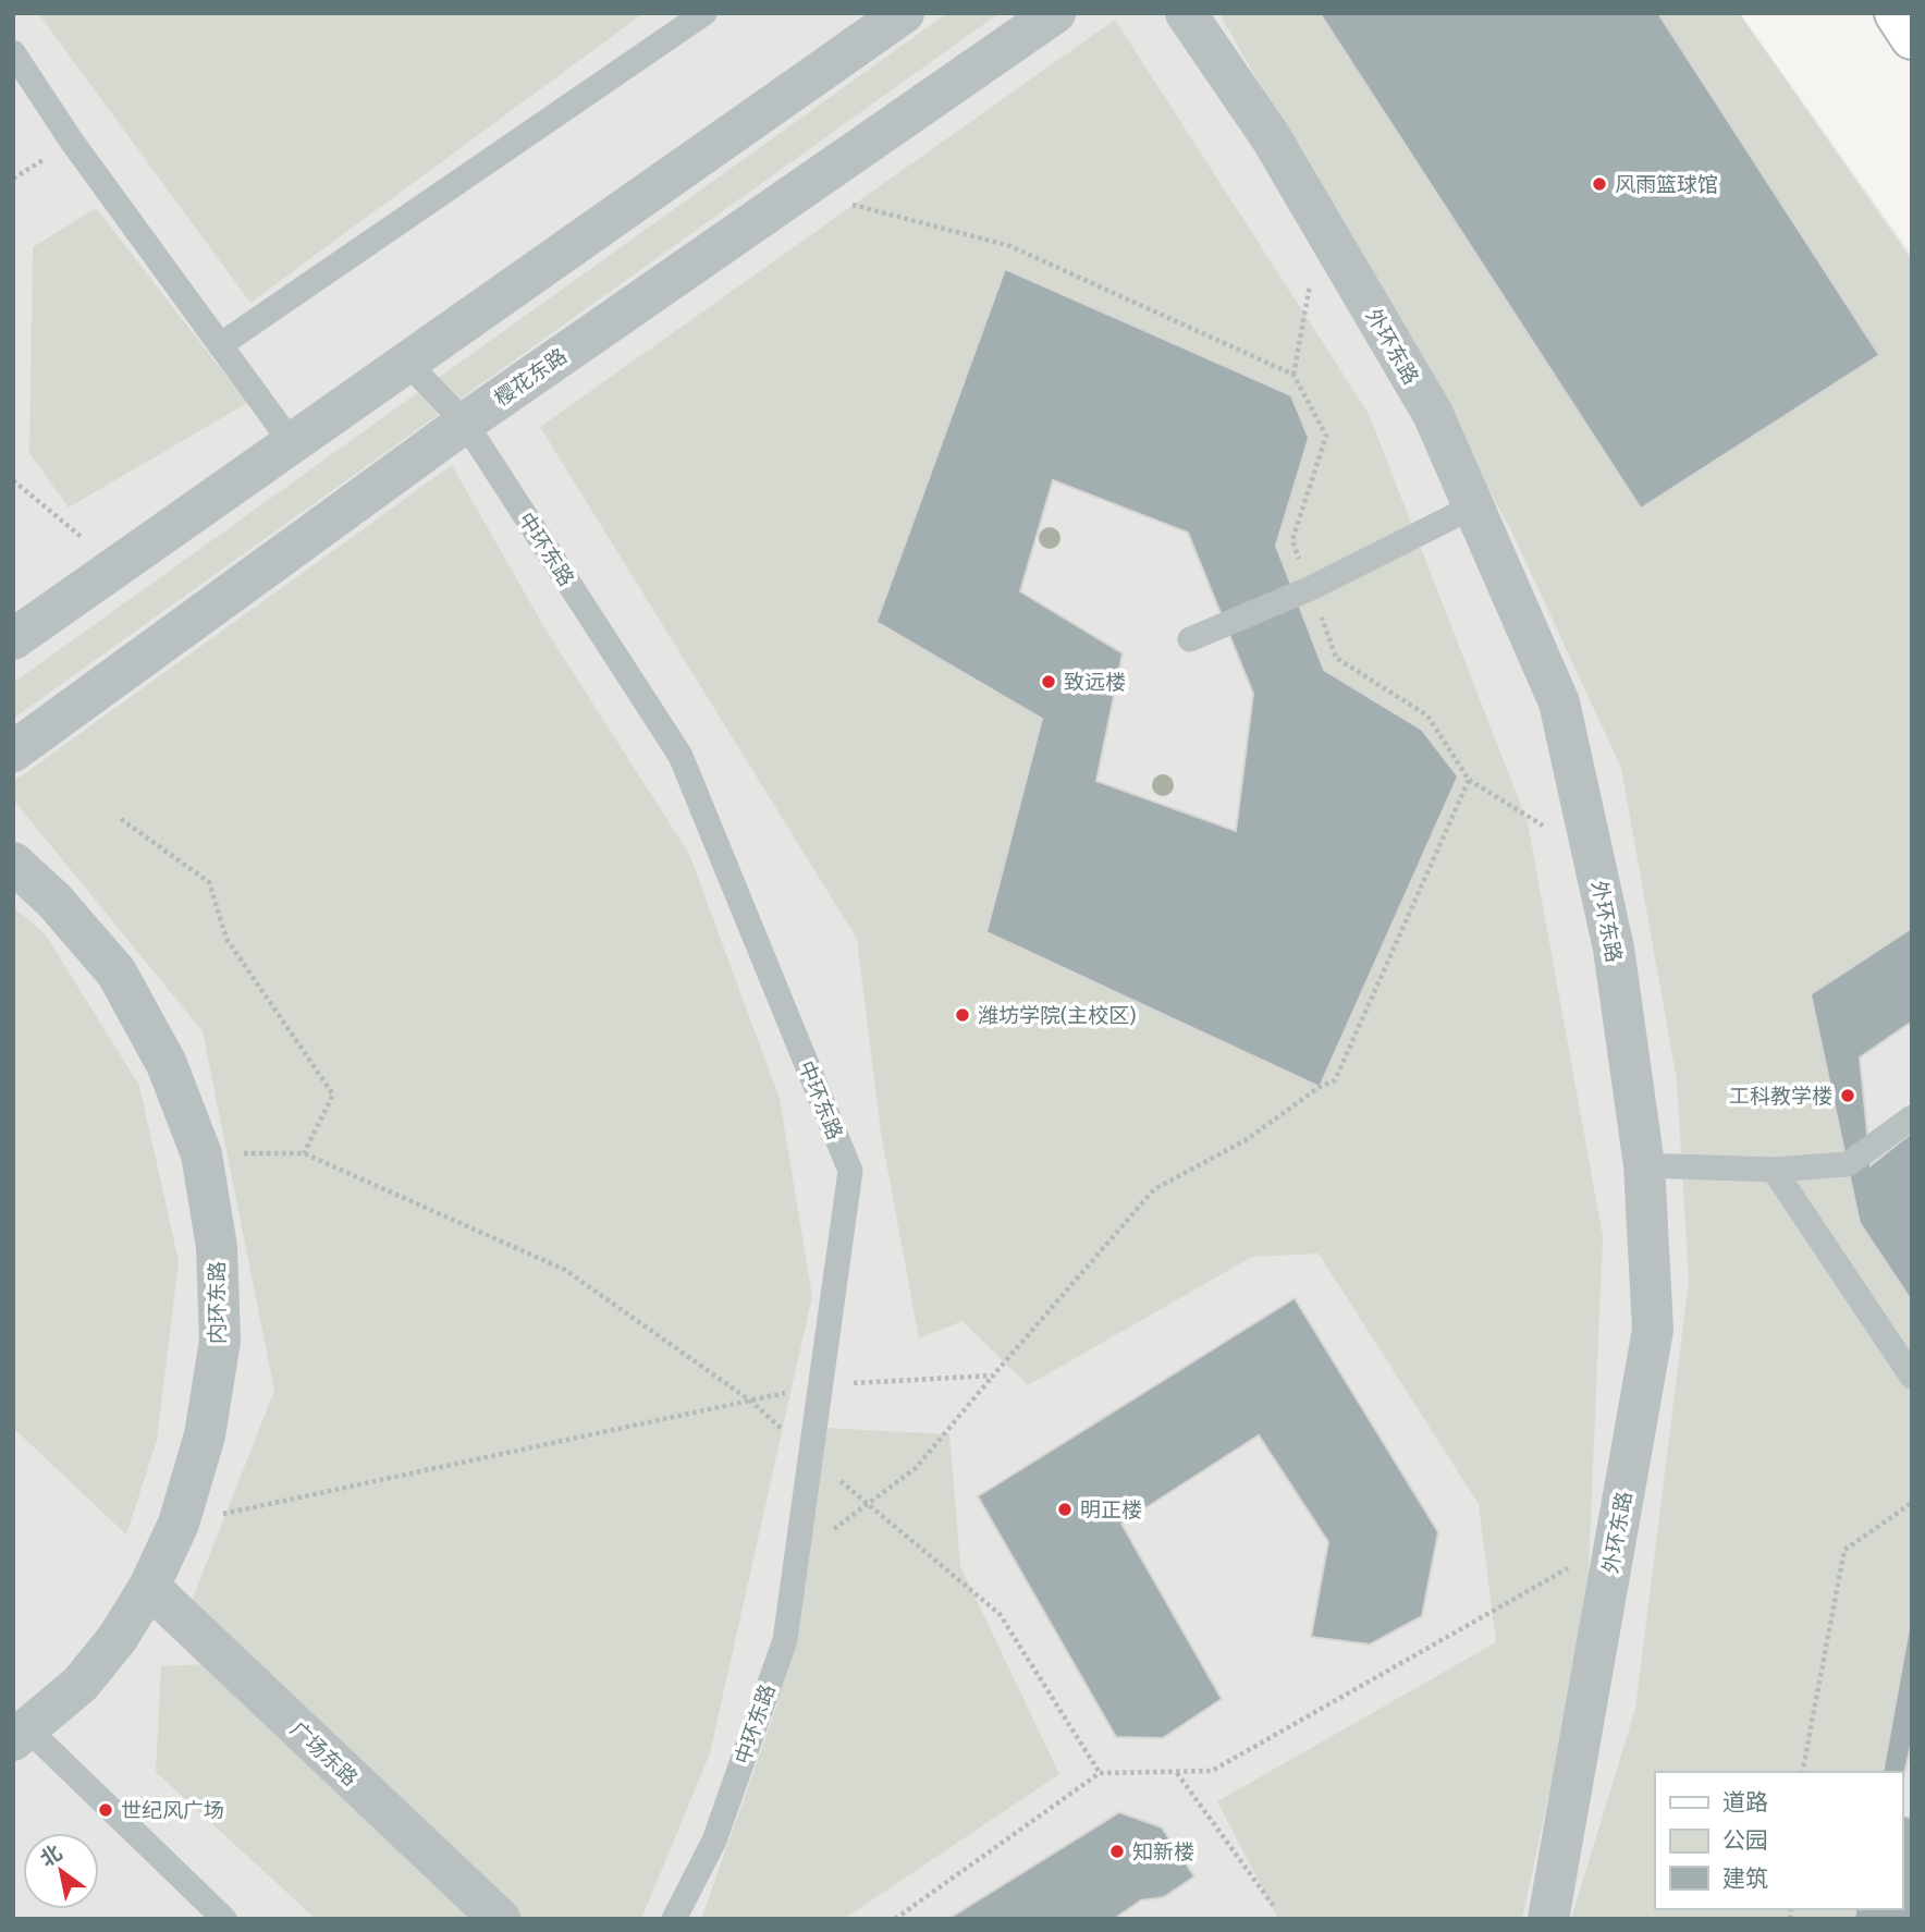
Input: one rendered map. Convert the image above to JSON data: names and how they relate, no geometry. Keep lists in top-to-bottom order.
{
  "streets": {
    "street": [
      "外环东路",
      "樱花东路",
      "内环东路",
      "广场东路"
    ],
    "lane": ["中环东路"]
  },
  "crossings": [
    ["樱花东路", "中环东路"],
    ["内环东路", "广场东路"]
  ],
  "places": [
    "风雨篮球馆",
    "致远楼",
    "潍坊学院(主校区)",
    "工科教学楼",
    "明正楼",
    "世纪风广场",
    "知新楼"
  ],
  "legend": ["道路", "公园", "建筑"],
  "north": "top left"
}
